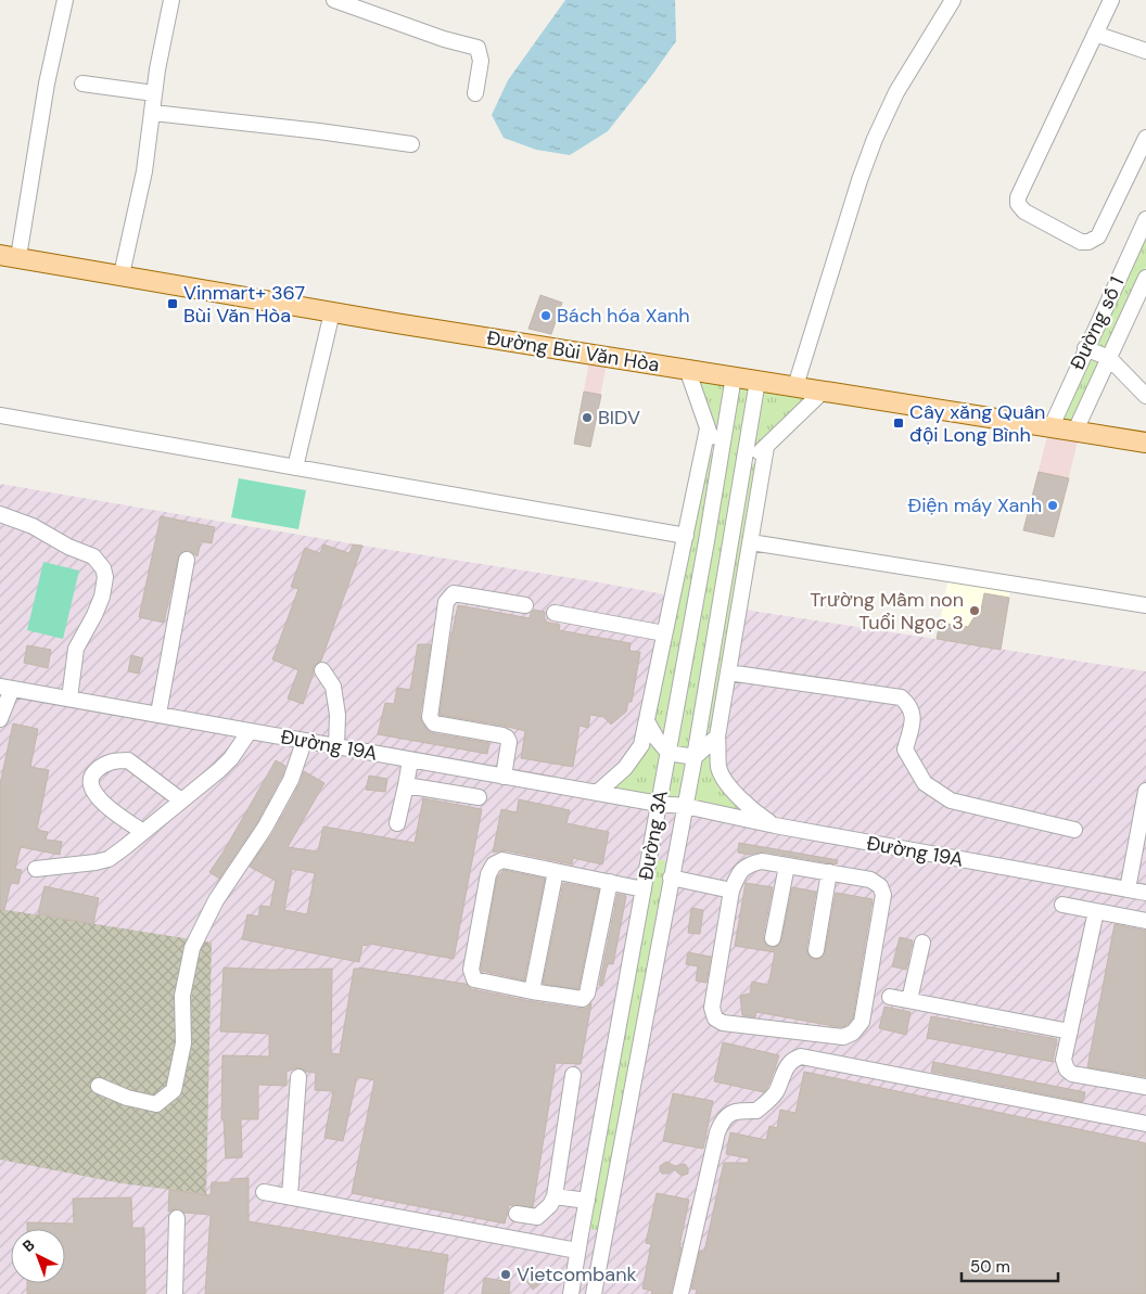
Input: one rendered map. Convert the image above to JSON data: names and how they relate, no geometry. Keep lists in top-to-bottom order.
{
  "streets": {
    "main road": ["Đường Bùi Văn Hòa"],
    "street": ["Đường số 1", "Đường 19A", "Đường 3A"]
  },
  "crossings": [
    ["Đường số 1", "Đường Bùi Văn Hòa"],
    ["Đường Bùi Văn Hòa", "Đường 3A"],
    ["Đường 19A", "Đường 3A"]
  ],
  "places": {
    "transit": ["Vinmart+ 367 Bùi Văn Hòa", "Cây xăng Quân đội Long Bình"],
    "other": [
      "Bách hóa Xanh",
      "BIDV",
      "Điện máy Xanh",
      "Trường Mầm non Tuổi Ngọc 3",
      "Vietcombank"
    ]
  },
  "scale_bar": "50 m",
  "north": "top left"
}
